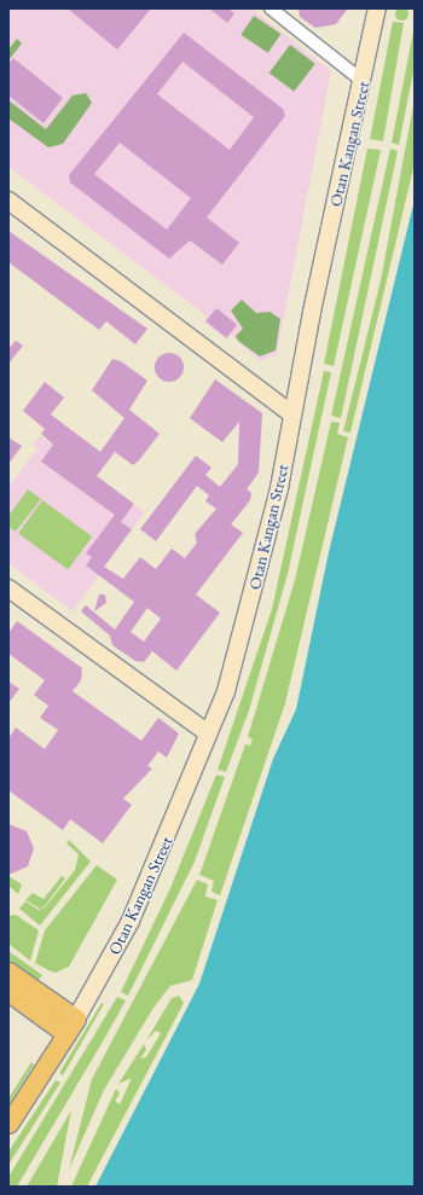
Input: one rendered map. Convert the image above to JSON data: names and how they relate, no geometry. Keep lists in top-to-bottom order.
{
  "streets": {
    "main road": ["Otan Kangan Street"]
  }
}
